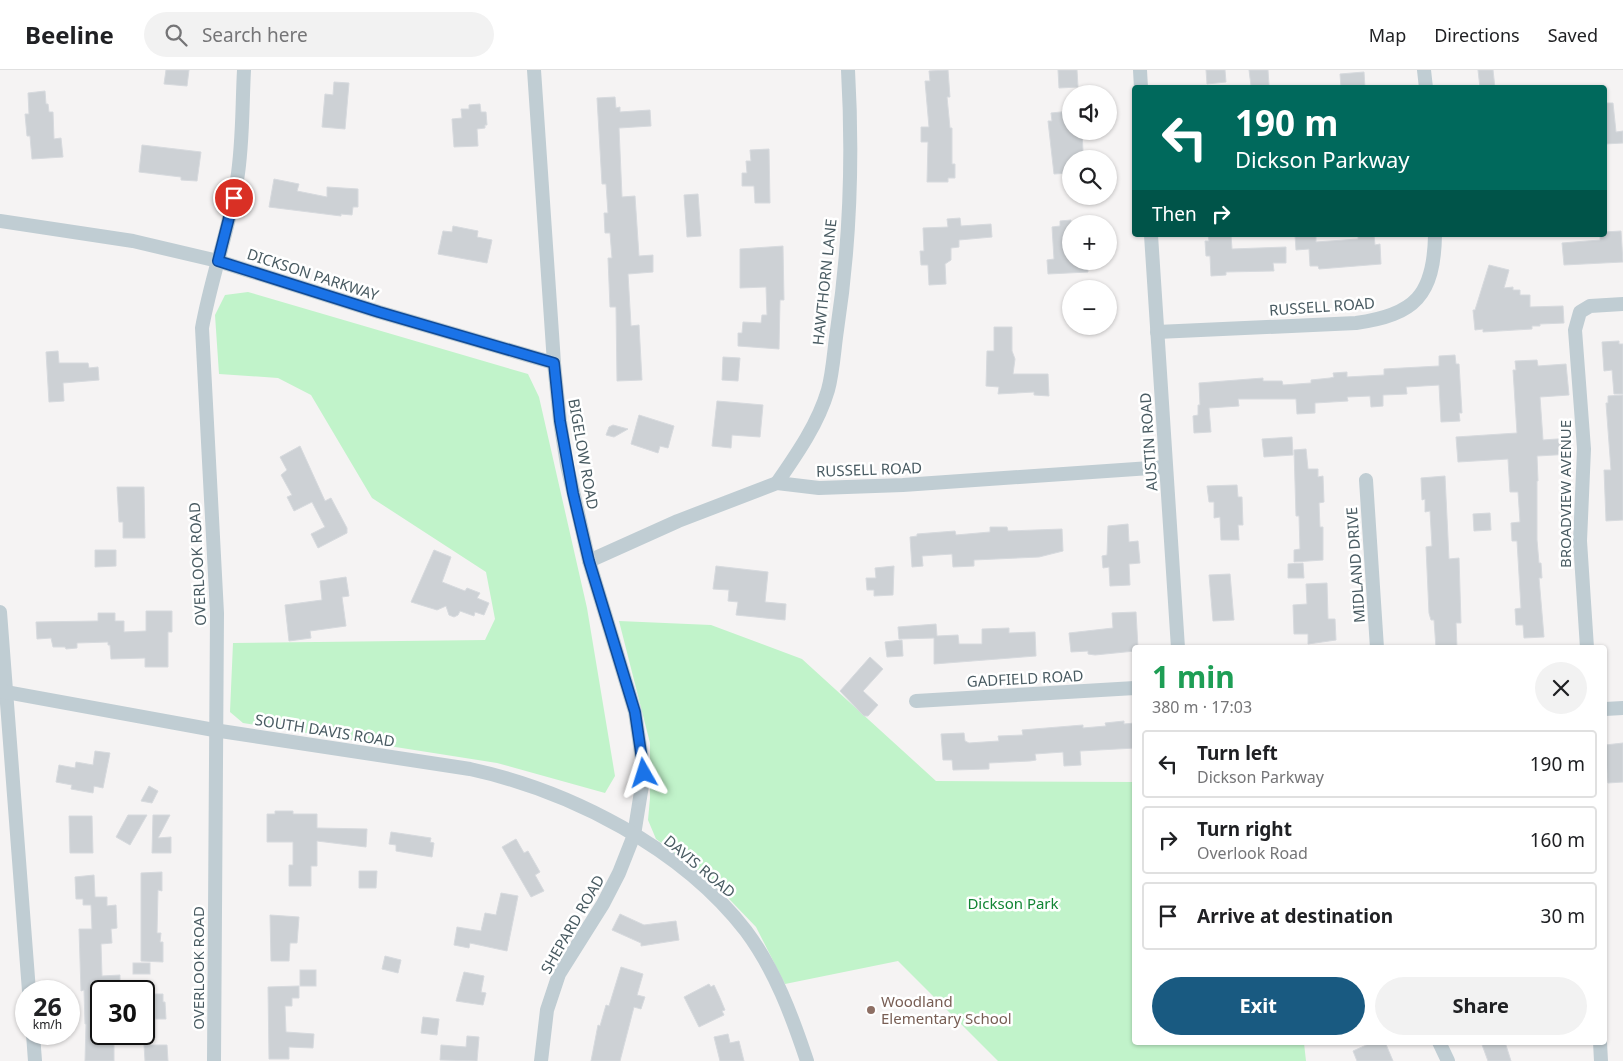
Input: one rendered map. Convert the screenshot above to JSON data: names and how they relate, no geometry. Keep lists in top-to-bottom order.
{
  "streets": {
    "street": [
      "DICKSON PARKWAY",
      "HAWTHORN LANE",
      "RUSSELL ROAD",
      "AUSTIN ROAD",
      "BIGELOW ROAD",
      "BROADVIEW AVENUE",
      "OVERLOOK ROAD",
      "MIDLAND DRIVE",
      "GADFIELD ROAD",
      "SOUTH DAVIS ROAD",
      "DAVIS ROAD",
      "SHEPARD ROAD"
    ]
  },
  "crossings": [
    ["DICKSON PARKWAY", "BIGELOW ROAD"],
    ["DICKSON PARKWAY", "OVERLOOK ROAD"],
    ["HAWTHORN LANE", "RUSSELL ROAD"],
    ["RUSSELL ROAD", "AUSTIN ROAD"],
    ["RUSSELL ROAD", "BIGELOW ROAD"],
    ["BIGELOW ROAD", "SOUTH DAVIS ROAD"],
    ["BIGELOW ROAD", "DAVIS ROAD"],
    ["BIGELOW ROAD", "SHEPARD ROAD"],
    ["OVERLOOK ROAD", "SOUTH DAVIS ROAD"],
    ["SOUTH DAVIS ROAD", "DAVIS ROAD"],
    ["SOUTH DAVIS ROAD", "SHEPARD ROAD"],
    ["DAVIS ROAD", "SHEPARD ROAD"]
  ],
  "parks": ["Dickson Park"],
  "places": ["Woodland Elementary School"],
  "page": {
    "header": "Beeline",
    "search": "Search here",
    "nav": ["Map", "Directions", "Saved"],
    "map_buttons": ["+", "−"],
    "turn": ["190 m", "Dickson Parkway"],
    "then": "Then",
    "heading": ["1 min", "380 m · 17:03"],
    "list": [
      {
        "name": "Turn left",
        "note": "Dickson Parkway",
        "value": "190 m"
      },
      {
        "name": "Turn right",
        "note": "Overlook Road",
        "value": "160 m"
      },
      {
        "name": "Arrive at destination",
        "value": "30 m"
      }
    ],
    "buttons": ["Exit", "Share"],
    "speed": "26 km/h",
    "limit": "30"
  }
}
